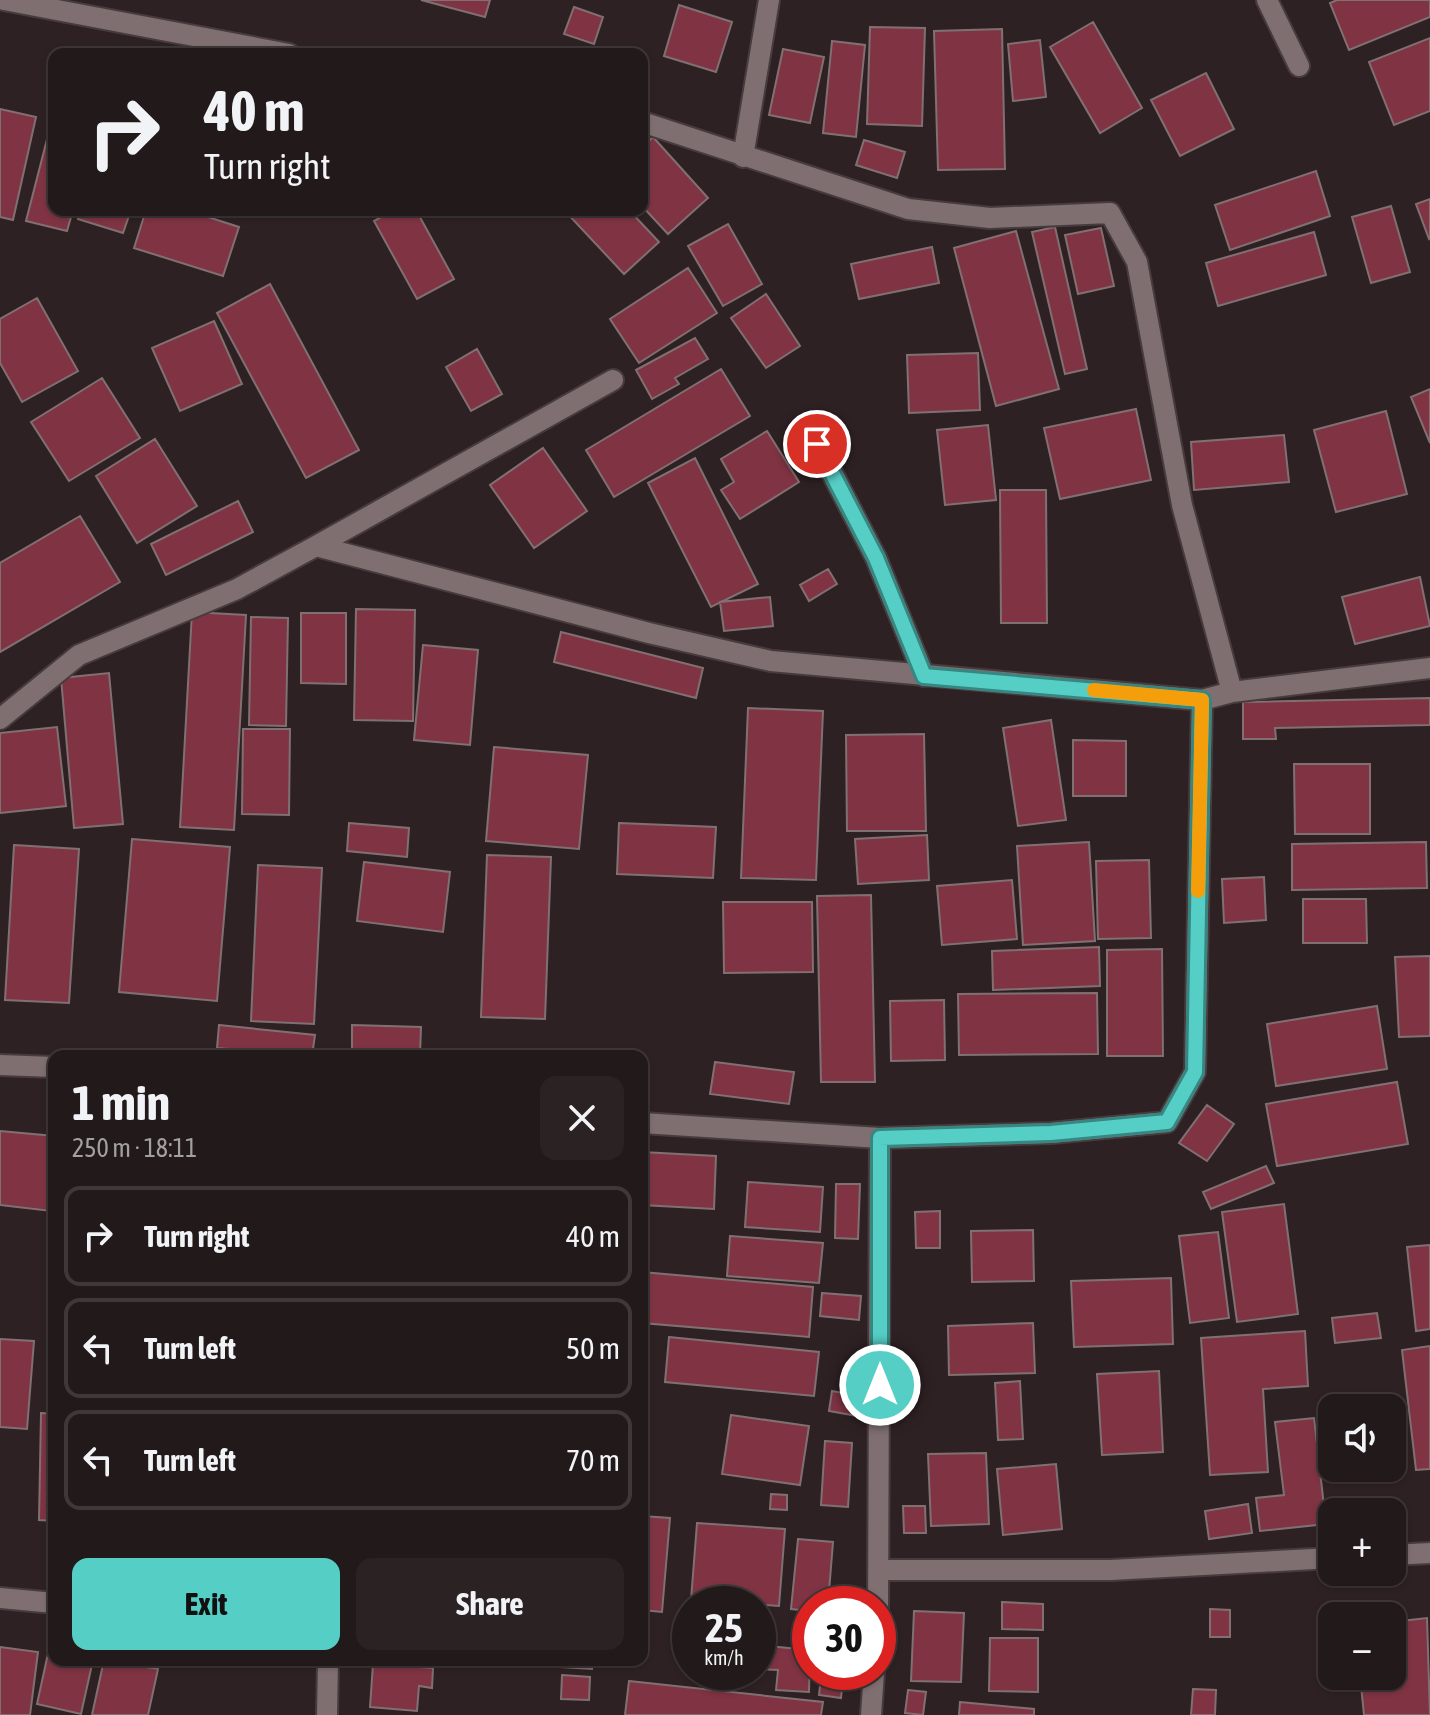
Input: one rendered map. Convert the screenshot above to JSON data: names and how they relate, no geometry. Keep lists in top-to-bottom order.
{
  "page": {
    "turn": ["40 m", "Turn right"],
    "heading": ["1 min", "250 m · 18:11"],
    "list": [
      {
        "name": "Turn right",
        "value": "40 m"
      },
      {
        "name": "Turn left",
        "value": "50 m"
      },
      {
        "name": "Turn left",
        "value": "70 m"
      }
    ],
    "map_buttons": ["+", "−"],
    "buttons": ["Exit", "Share"],
    "speed": "25 km/h",
    "limit": "30"
  }
}
